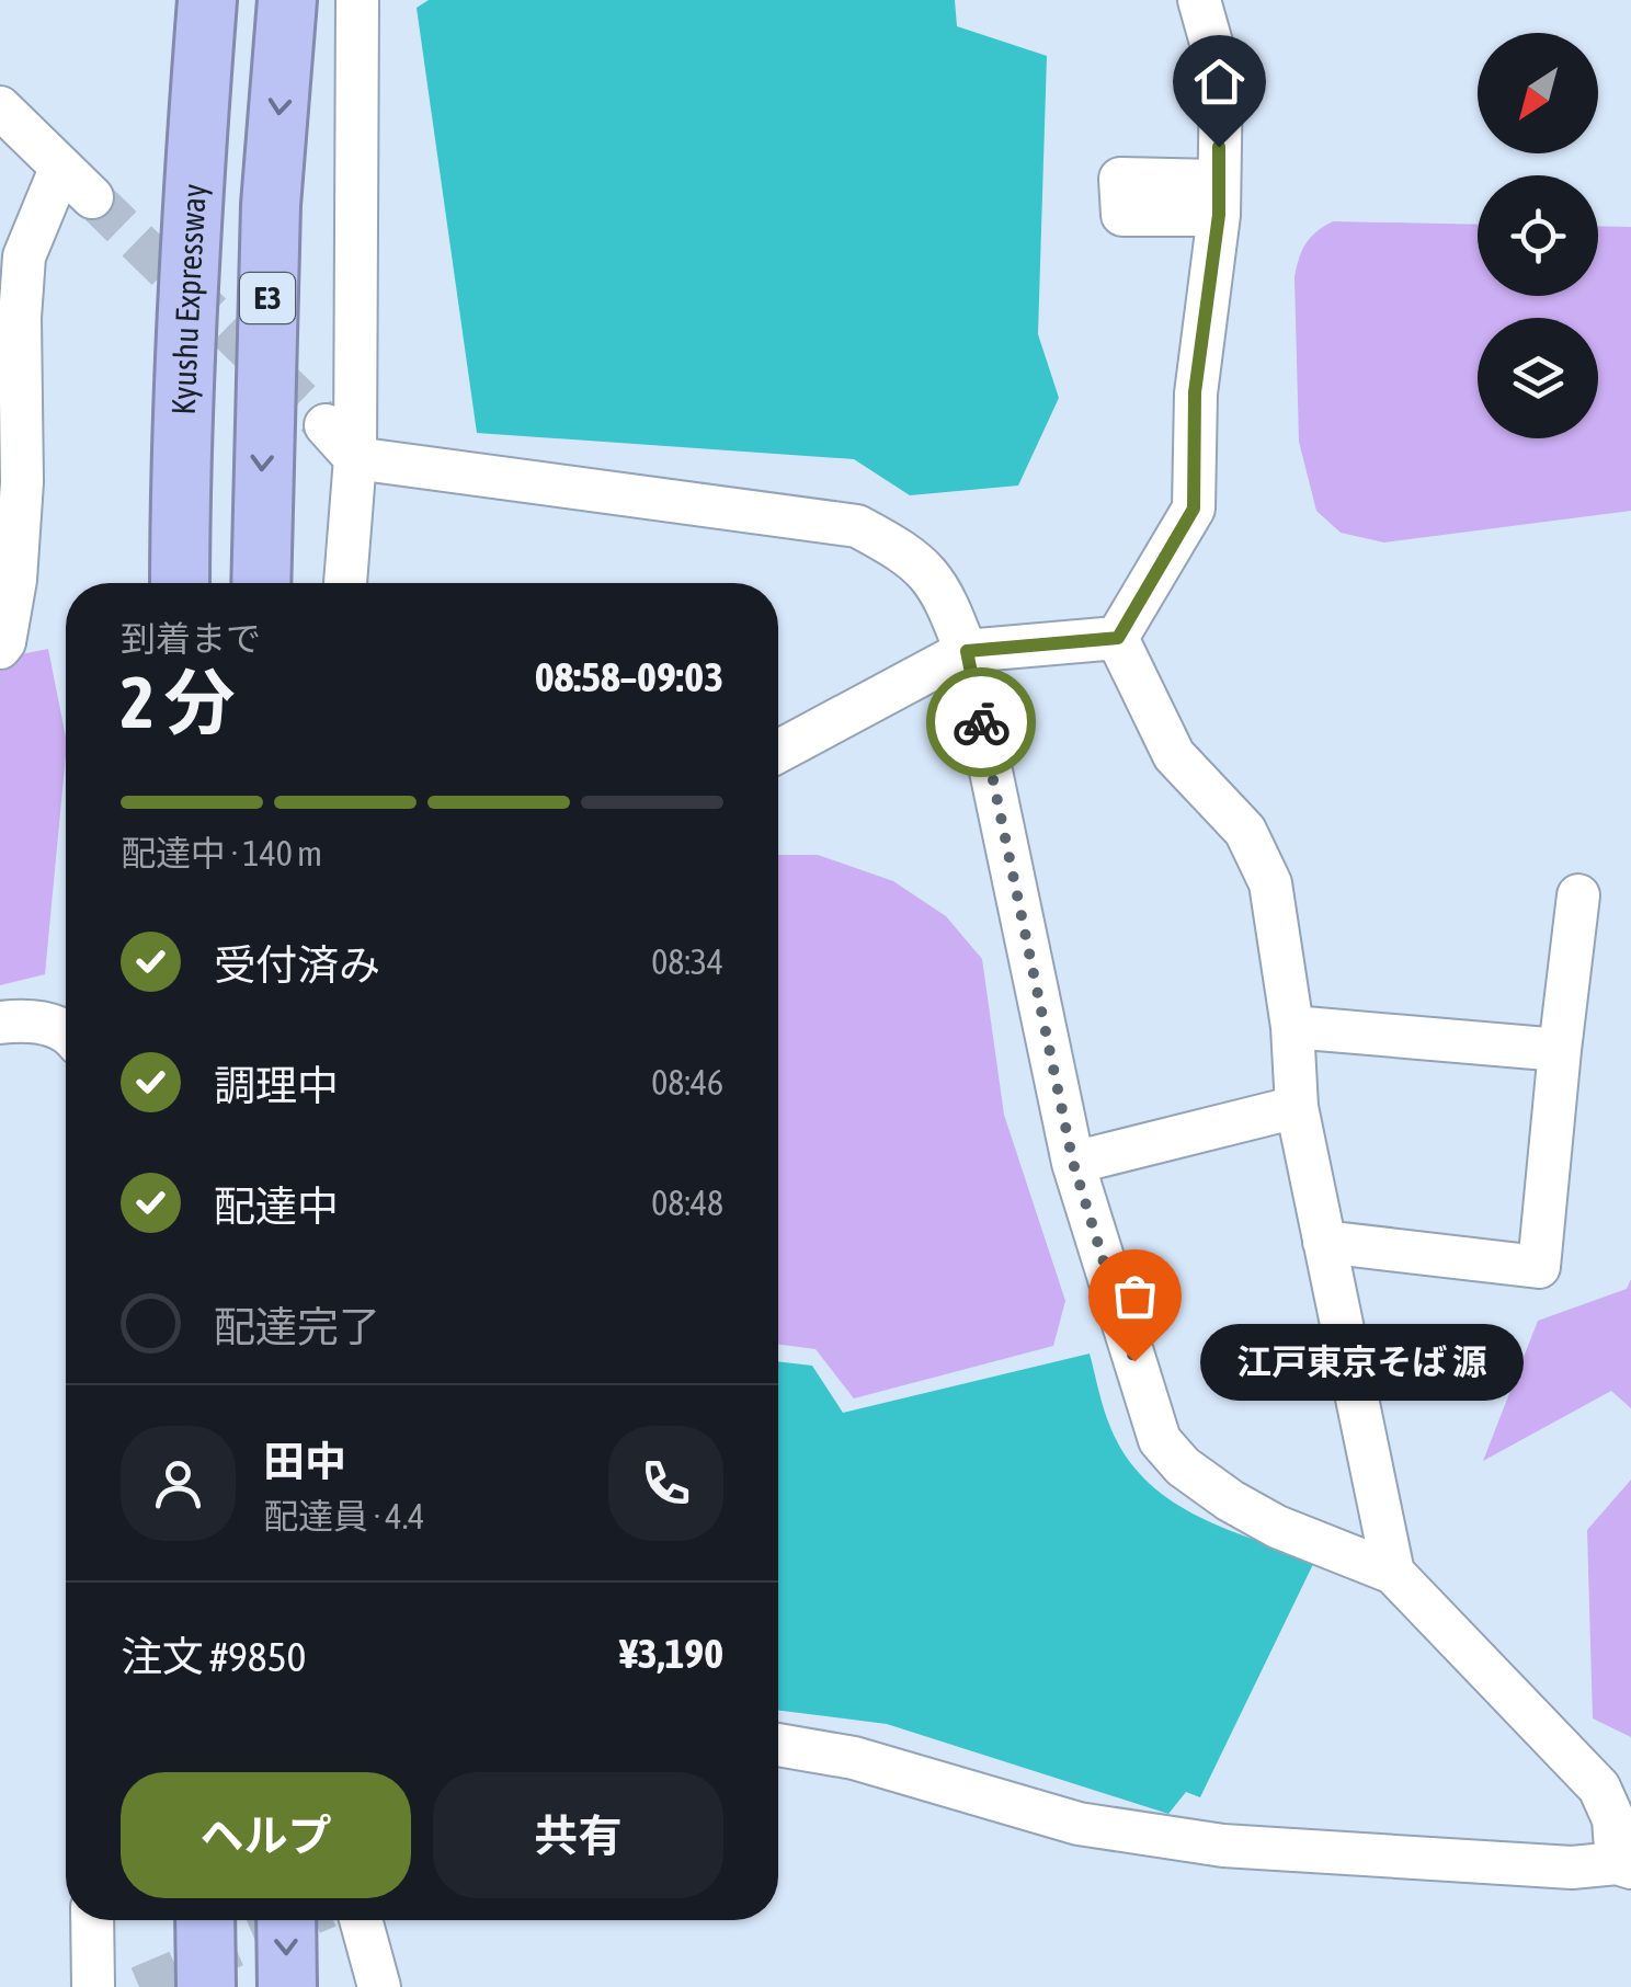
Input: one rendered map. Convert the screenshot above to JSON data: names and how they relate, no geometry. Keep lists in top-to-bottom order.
{
  "streets": {
    "highway": ["Kyushu Expressway", "E3"]
  },
  "places": ["江戸東京そば 源"],
  "north": "bottom left",
  "page": {
    "heading": ["2 分", "到着まで", "08:58–09:03"],
    "panel": [
      "田中",
      "配達員 · 4.4",
      "注文 #9850",
      "¥3,190"
    ],
    "bar": "配達中 · 140 m",
    "list": [
      ["受付済み", "08:34"],
      ["調理中", "08:46"],
      ["配達中", "08:48"],
      "配達完了"
    ],
    "bubble": "江戸東京そば 源",
    "buttons": ["ヘルプ", "共有"]
  }
}
